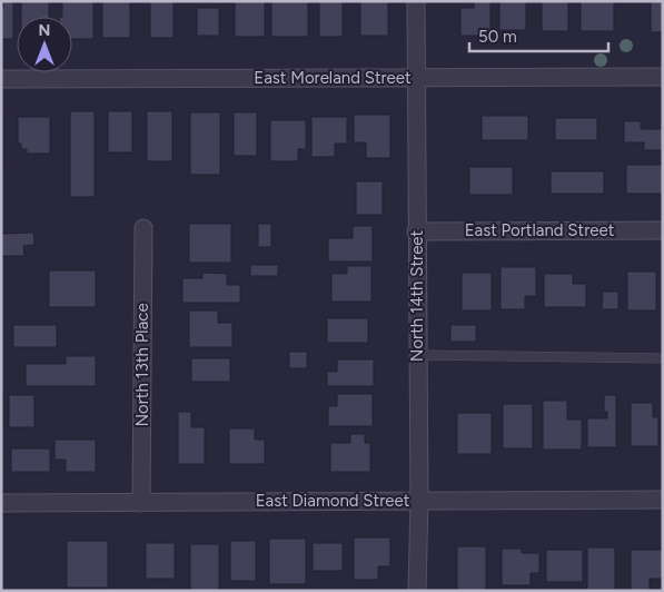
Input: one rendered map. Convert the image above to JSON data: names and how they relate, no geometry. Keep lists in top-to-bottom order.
{
  "streets": {
    "street": [
      "East Moreland Street",
      "East Portland Street",
      "North 14th Street",
      "North 13th Place",
      "East Diamond Street"
    ]
  },
  "crossings": [
    ["East Moreland Street", "North 14th Street"],
    ["East Portland Street", "North 14th Street"],
    ["North 14th Street", "East Diamond Street"],
    ["North 13th Place", "East Diamond Street"]
  ],
  "scale_bar": "50 m",
  "north": "top"
}
